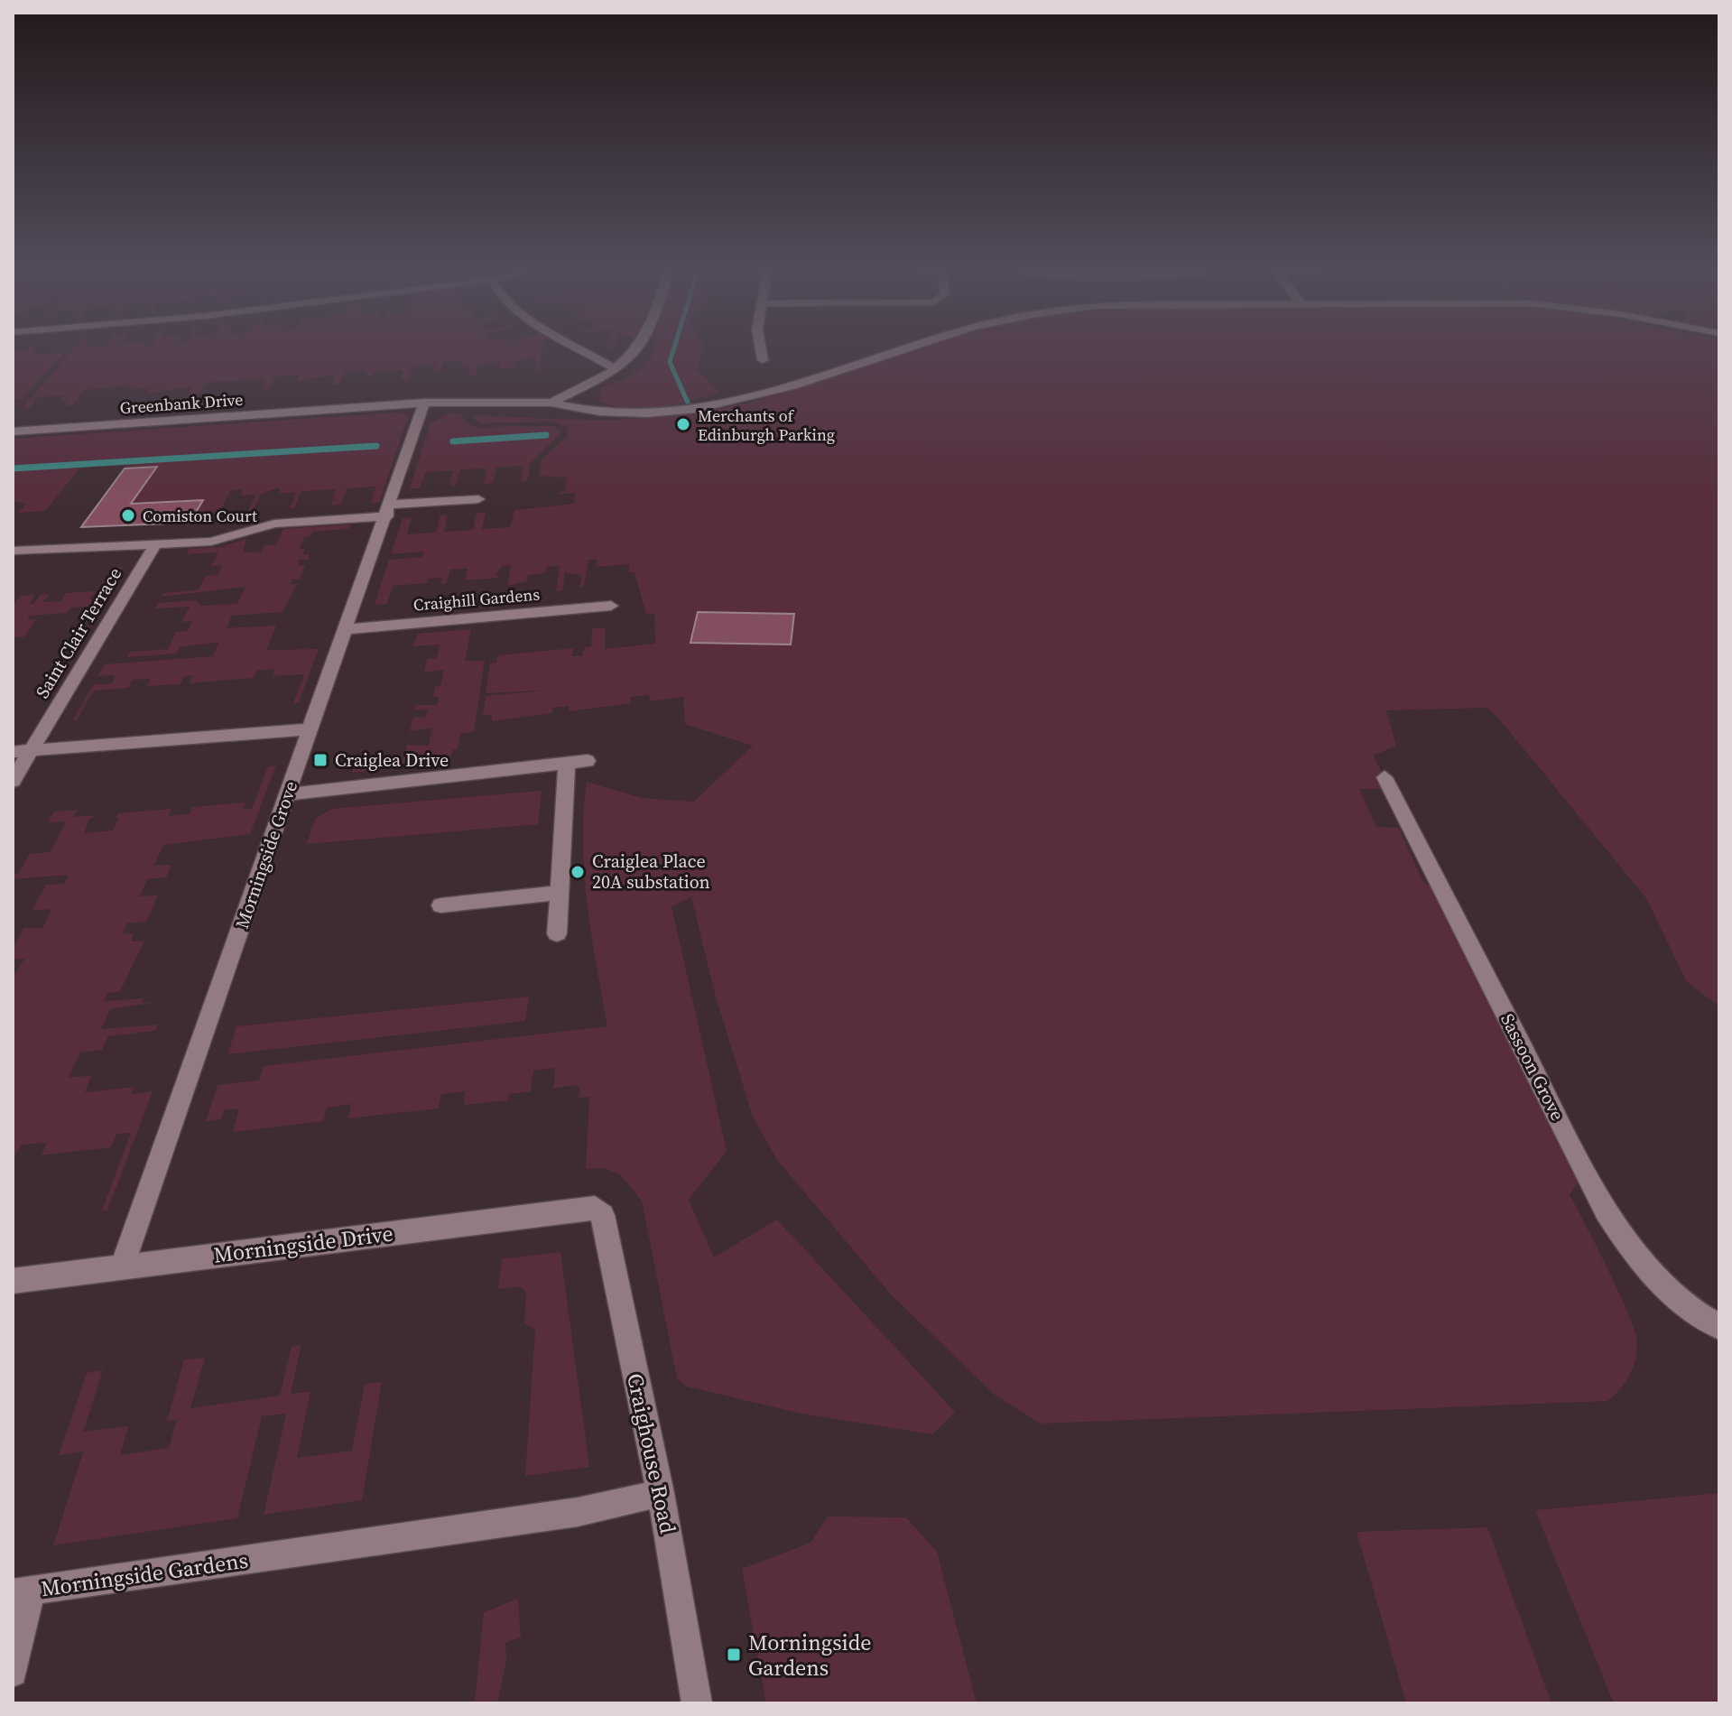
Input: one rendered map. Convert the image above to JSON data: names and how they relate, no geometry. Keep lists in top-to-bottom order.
{
  "streets": {
    "street": [
      "Greenbank Drive",
      "Craighill Gardens",
      "Saint Clair Terrace",
      "Morningside Grove",
      "Sassoon Grove",
      "Morningside Drive",
      "Craighouse Road",
      "Morningside Gardens"
    ]
  },
  "crossings": [
    ["Greenbank Drive", "Morningside Grove"],
    ["Craighill Gardens", "Morningside Grove"],
    ["Morningside Grove", "Morningside Drive"],
    ["Morningside Drive", "Craighouse Road"],
    ["Craighouse Road", "Morningside Gardens"]
  ],
  "places": {
    "other": ["Merchants of Edinburgh Parking", "Comiston Court", "Craiglea Place 20A substation"],
    "transit": ["Craiglea Drive", "Morningside Gardens"]
  }
}
